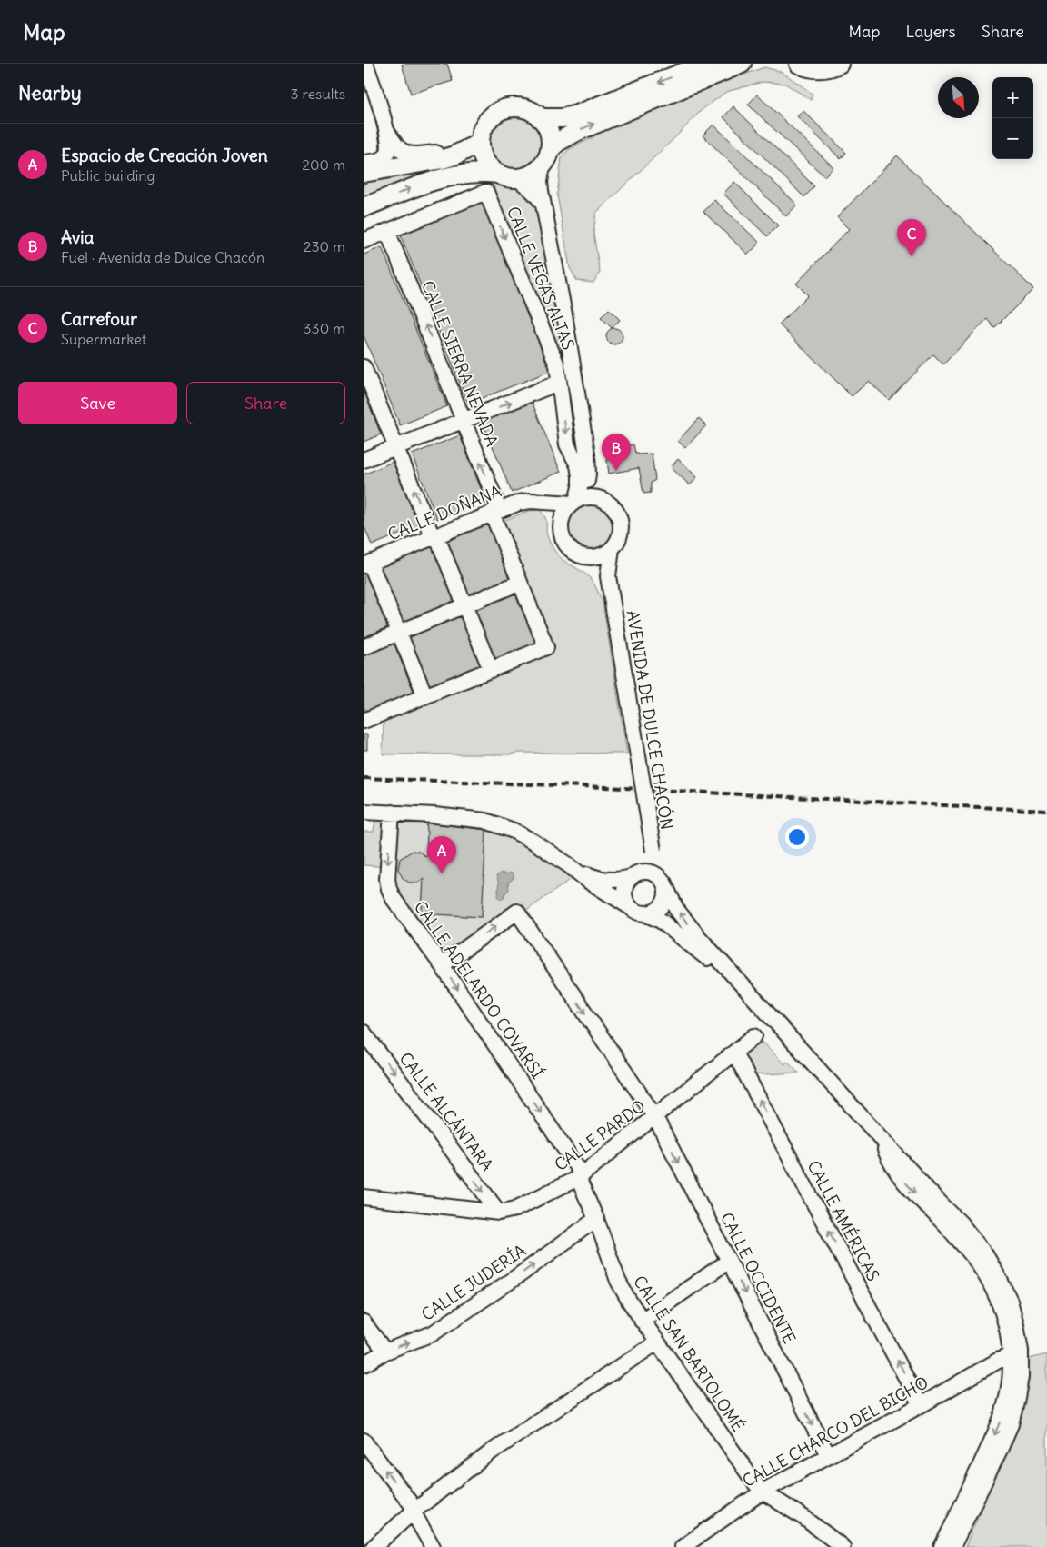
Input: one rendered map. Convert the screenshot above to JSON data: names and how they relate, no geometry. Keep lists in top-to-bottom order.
{
  "streets": {
    "street": [
      "CALLE VEGAS ALTAS",
      "CALLE SIERRA NEVADA",
      "CALLE DOÑANA",
      "AVENIDA DE DULCE CHACÓN",
      "CALLE ADELARDO COVARSÍ",
      "CALLE ALCÁNTARA",
      "CALLE PARDO",
      "CALLE AMÉRICAS",
      "CALLE OCCIDENTE",
      "CALLE JUDERÍA",
      "CALLE SAN BARTOLOMÉ",
      "CALLE CHARCO DEL BICHO"
    ]
  },
  "crossings": [
    ["CALLE VEGAS ALTAS", "CALLE SIERRA NEVADA"],
    ["CALLE VEGAS ALTAS", "CALLE DOÑANA"],
    ["CALLE VEGAS ALTAS", "AVENIDA DE DULCE CHACÓN"],
    ["CALLE SIERRA NEVADA", "CALLE DOÑANA"],
    ["CALLE DOÑANA", "AVENIDA DE DULCE CHACÓN"],
    ["CALLE ADELARDO COVARSÍ", "CALLE PARDO"],
    ["CALLE ADELARDO COVARSÍ", "CALLE OCCIDENTE"],
    ["CALLE ADELARDO COVARSÍ", "CALLE SAN BARTOLOMÉ"],
    ["CALLE ALCÁNTARA", "CALLE PARDO"],
    ["CALLE PARDO", "CALLE AMÉRICAS"],
    ["CALLE PARDO", "CALLE OCCIDENTE"],
    ["CALLE PARDO", "CALLE SAN BARTOLOMÉ"],
    ["CALLE AMÉRICAS", "CALLE CHARCO DEL BICHO"],
    ["CALLE OCCIDENTE", "CALLE CHARCO DEL BICHO"],
    ["CALLE JUDERÍA", "CALLE SAN BARTOLOMÉ"],
    ["CALLE SAN BARTOLOMÉ", "CALLE CHARCO DEL BICHO"]
  ],
  "one_way": ["CALLE ADELARDO COVARSÍ", "CALLE ALCÁNTARA", "CALLE OCCIDENTE"],
  "north": "bottom right",
  "page": {
    "header": "Map",
    "nav": ["Map", "Layers", "Share"],
    "heading": ["Nearby", "3 results"],
    "map_buttons": ["+", "−"],
    "list": [
      {
        "mark": "A",
        "name": "Espacio de Creación Joven",
        "note": "Public building",
        "value": "200 m"
      },
      {
        "mark": "B",
        "name": "Avia",
        "note": "Fuel · Avenida de Dulce Chacón",
        "value": "230 m"
      },
      {
        "mark": "C",
        "name": "Carrefour",
        "note": "Supermarket",
        "value": "330 m"
      }
    ],
    "pins": ["C", "B", "A"],
    "buttons": ["Save", "Share"]
  }
}
